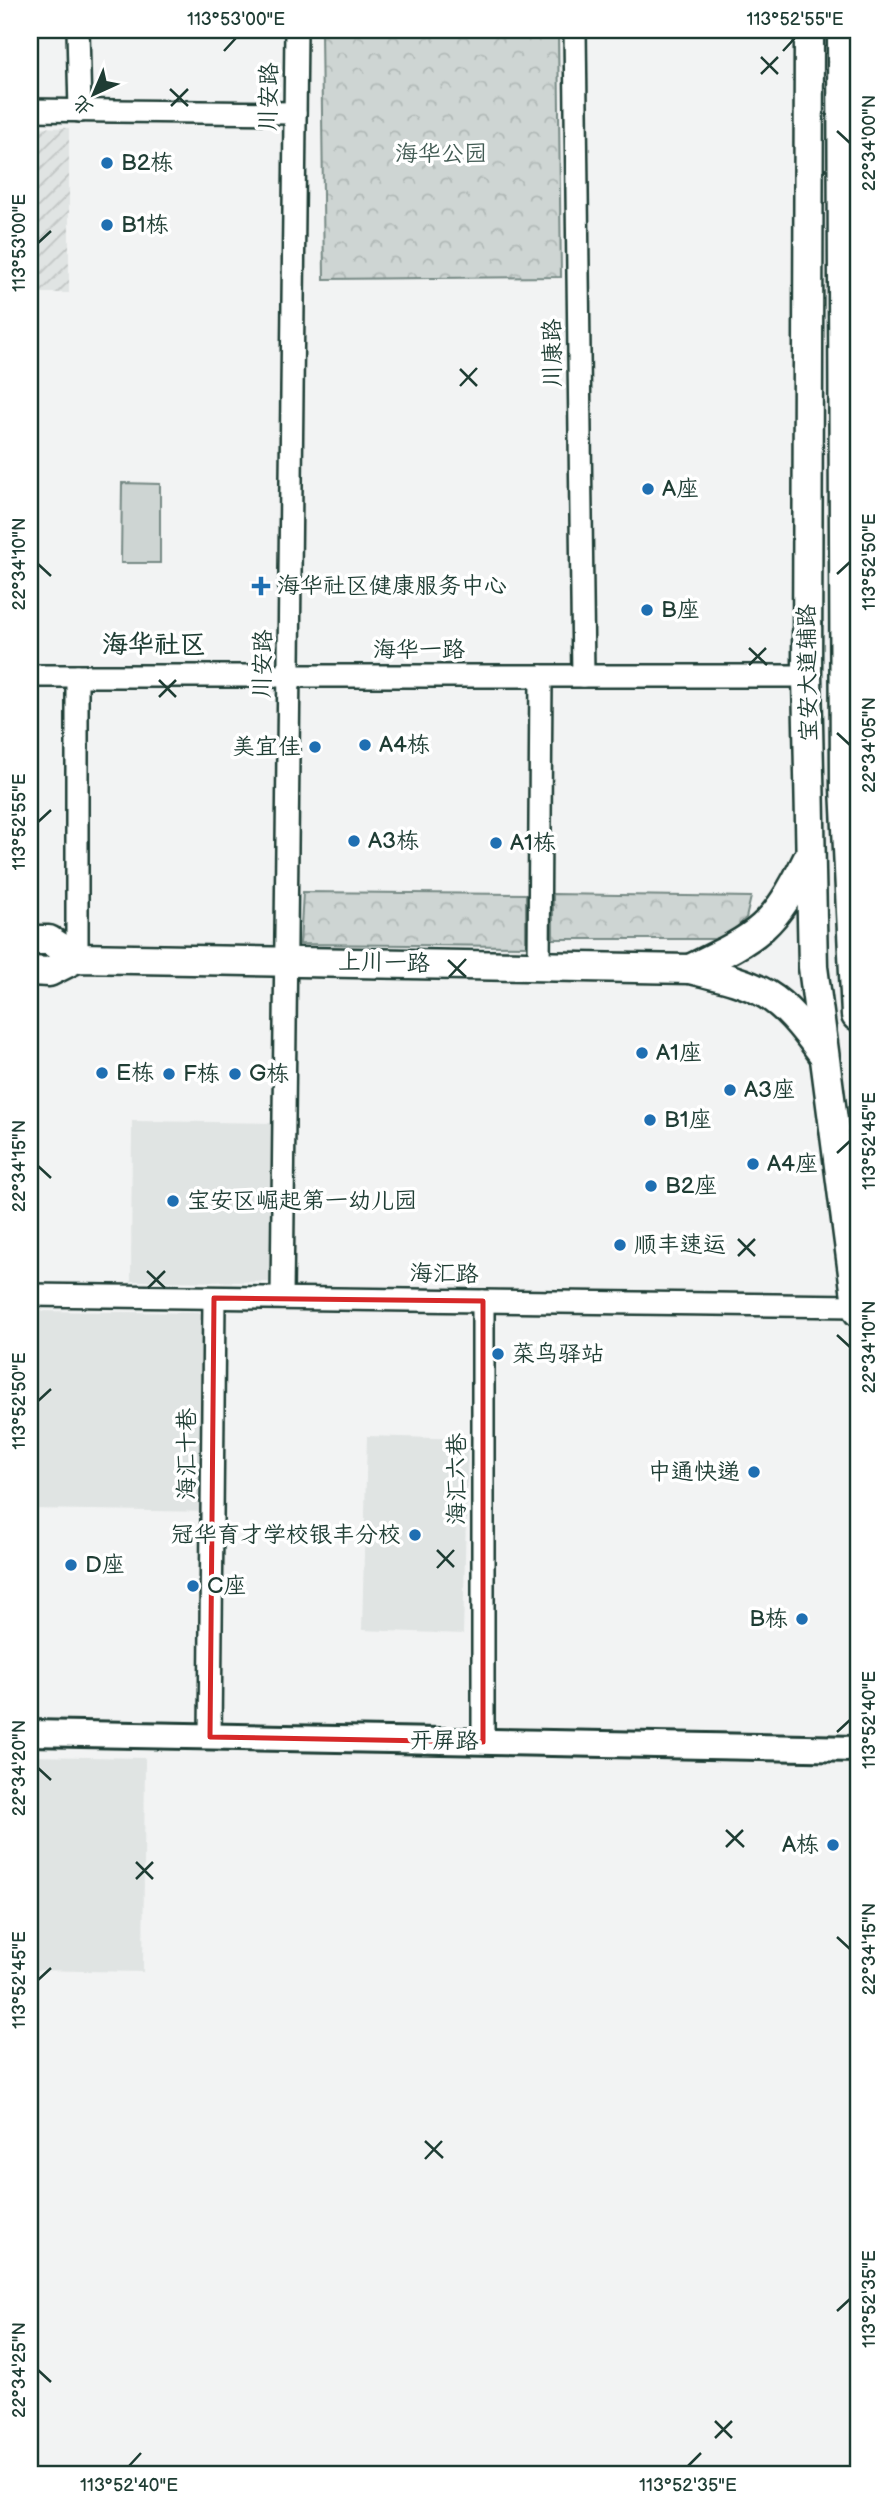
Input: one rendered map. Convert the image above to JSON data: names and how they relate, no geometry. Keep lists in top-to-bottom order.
{
  "streets": {
    "main road": ["宝安大道辅路", "上川一路"],
    "street": [
      "川安路",
      "川康路",
      "海华一路",
      "海汇路",
      "海汇十巷",
      "海汇六巷",
      "开屏路"
    ]
  },
  "crossings": [
    ["川安路", "海华一路"],
    ["川安路", "上川一路"],
    ["川安路", "海汇路"],
    ["川康路", "海华一路"],
    ["海华一路", "宝安大道辅路"],
    ["宝安大道辅路", "上川一路"],
    ["宝安大道辅路", "海汇路"],
    ["海汇路", "海汇十巷"],
    ["海汇路", "海汇六巷"],
    ["海汇十巷", "开屏路"],
    ["海汇六巷", "开屏路"]
  ],
  "districts": ["海华社区"],
  "parks": ["海华公园"],
  "places": {
    "other": [
      "B2栋",
      "B1栋",
      "A座",
      "B座",
      "A4栋",
      "美宜佳",
      "A3栋",
      "A1栋",
      "A1座",
      "E栋",
      "F栋",
      "G栋",
      "A3座",
      "B1座",
      "A4座",
      "B2座",
      "宝安区崛起第一幼儿园",
      "顺丰速运",
      "菜鸟驿站",
      "中通快递",
      "冠华育才学校银丰分校",
      "D座",
      "C座",
      "B栋",
      "A栋"
    ],
    "health": ["海华社区健康服务中心"]
  },
  "north": "bottom left",
  "coordinates": [
    "113°53'00\"E",
    "113°52'55\"E",
    "22°34'00\"N",
    "113°52'50\"E",
    "22°34'10\"N",
    "22°34'05\"N",
    "113°52'45\"E",
    "22°34'15\"N",
    "113°52'40\"E",
    "22°34'20\"N",
    "113°52'35\"E",
    "22°34'25\"N"
  ]
}
